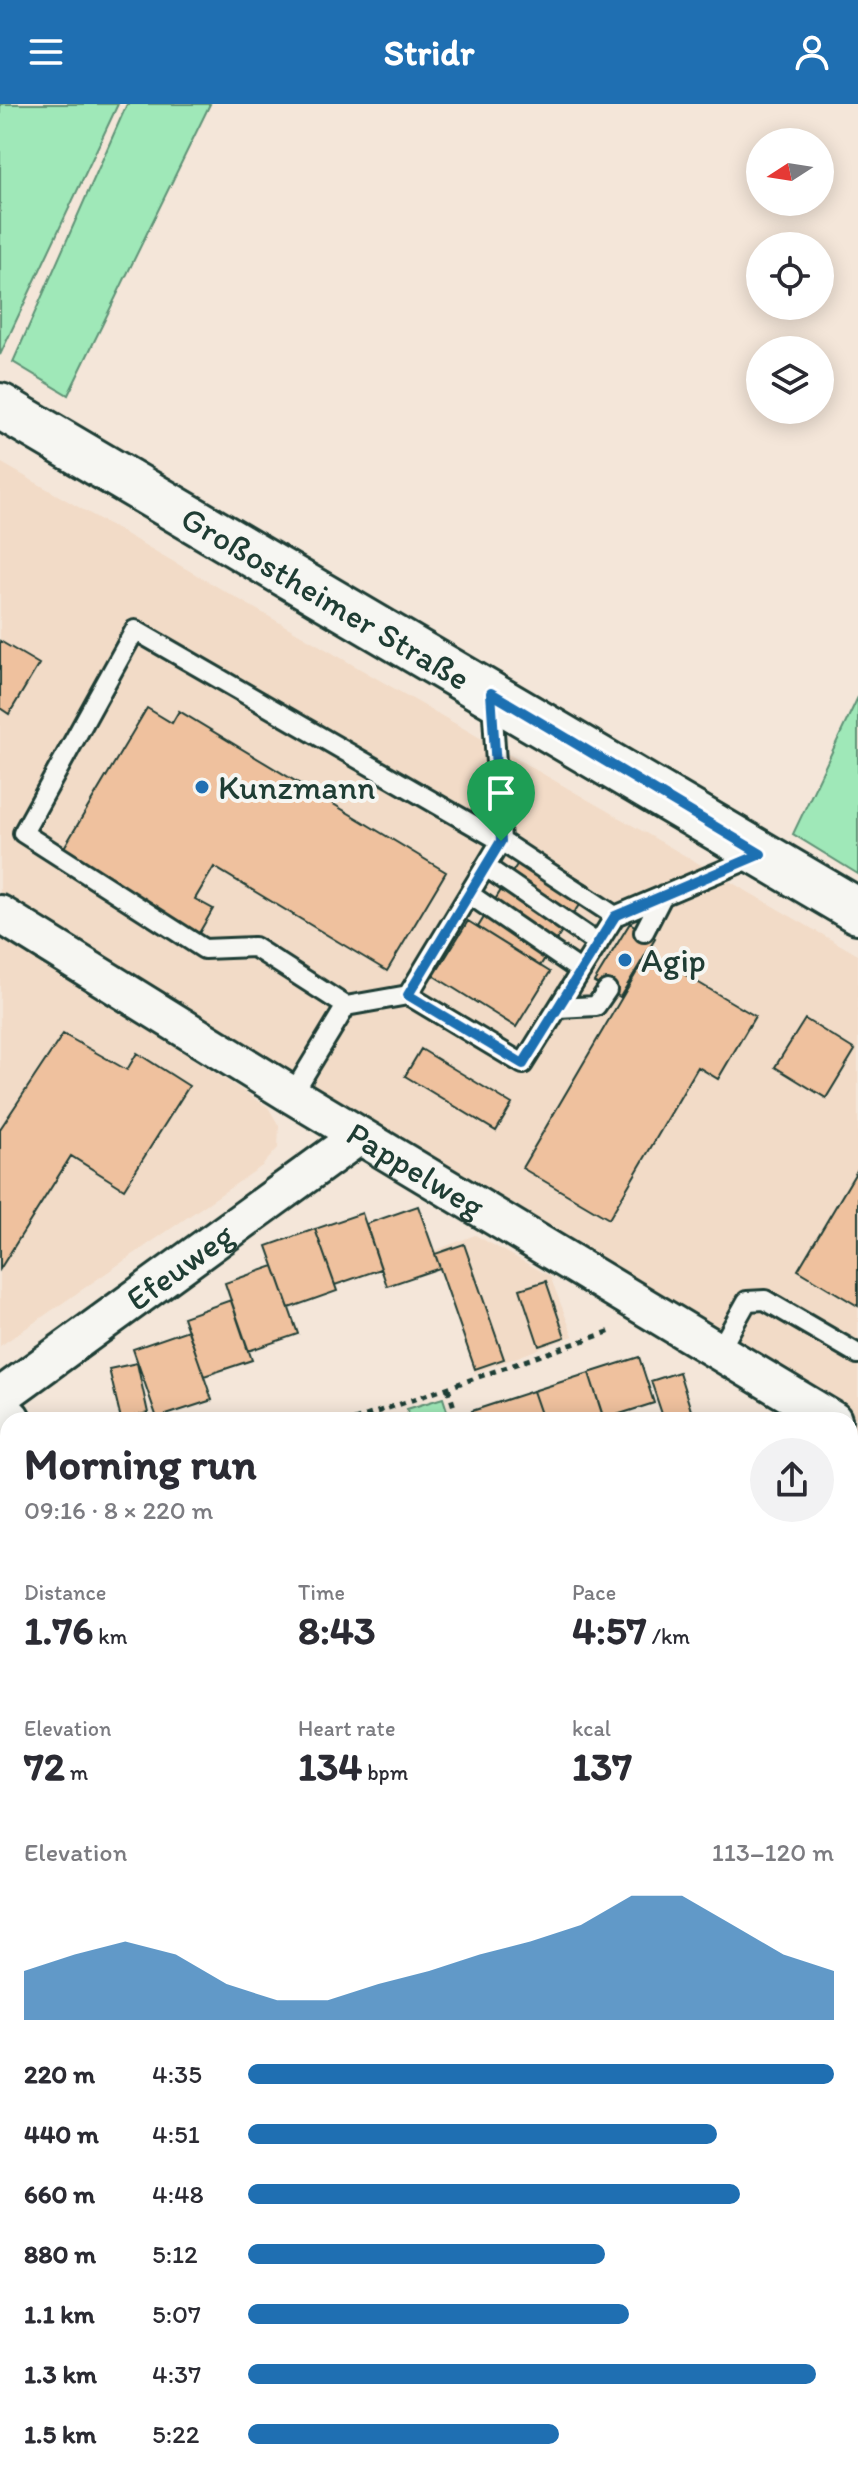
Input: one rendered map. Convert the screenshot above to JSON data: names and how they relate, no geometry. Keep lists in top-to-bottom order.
{
  "streets": {
    "main road": ["Großostheimer Straße"],
    "street": ["Pappelweg", "Efeuweg"]
  },
  "crossings": [
    ["Pappelweg", "Efeuweg"]
  ],
  "places": ["Kunzmann", "Agip"],
  "north": "left",
  "page": {
    "header": "Stridr",
    "heading": ["Morning run", "09:16 · 8 × 220 m"],
    "stats": [
      ["Distance", "1.76 km"],
      ["Time", "8:43"],
      ["Pace", "4:57 /km"],
      ["Elevation", "72 m"],
      ["Heart rate", "134 bpm"],
      ["kcal", "137"]
    ],
    "chart": ["Elevation", "113–120 m"],
    "list": [
      {
        "name": "220 m",
        "note": "4:35"
      },
      {
        "name": "440 m",
        "note": "4:51"
      },
      {
        "name": "660 m",
        "note": "4:48"
      },
      {
        "name": "880 m",
        "note": "5:12"
      },
      {
        "name": "1.1 km",
        "note": "5:07"
      },
      {
        "name": "1.3 km",
        "note": "4:37"
      },
      {
        "name": "1.5 km",
        "note": "5:22"
      }
    ]
  }
}
